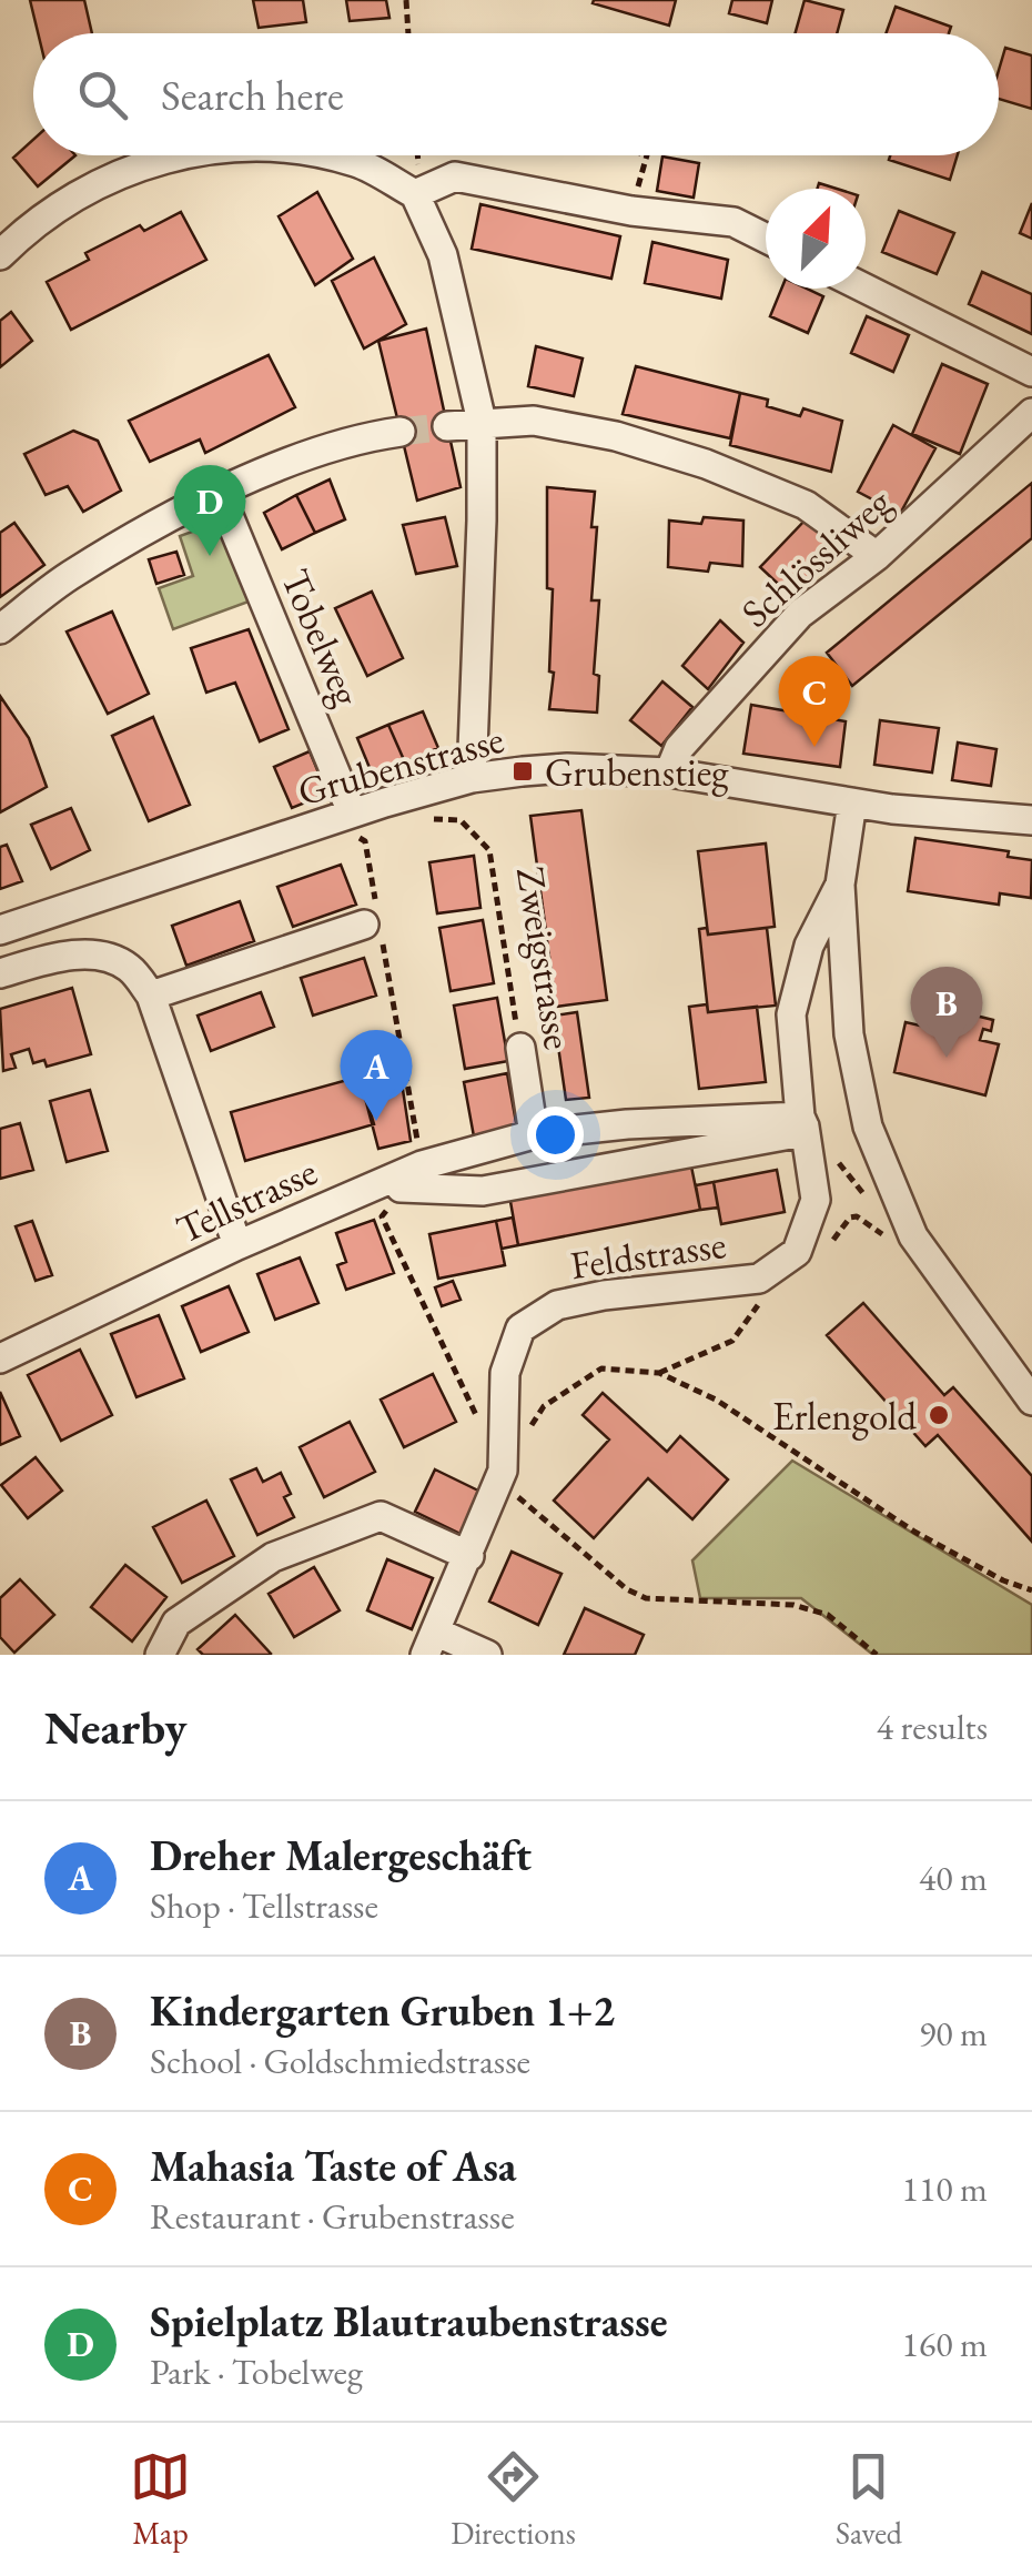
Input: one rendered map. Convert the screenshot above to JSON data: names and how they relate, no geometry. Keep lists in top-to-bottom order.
{
  "streets": {
    "street": [
      "Schlössliweg",
      "Tobelweg",
      "Grubenstrasse",
      "Zweigstrasse",
      "Tellstrasse",
      "Feldstrasse"
    ]
  },
  "crossings": [
    ["Schlössliweg", "Grubenstrasse"],
    ["Tobelweg", "Grubenstrasse"],
    ["Grubenstrasse", "Zweigstrasse"],
    ["Grubenstrasse", "Feldstrasse"],
    ["Zweigstrasse", "Tellstrasse"],
    ["Tellstrasse", "Feldstrasse"]
  ],
  "places": {
    "transit": ["Grubenstieg"],
    "other": ["Erlengold"]
  },
  "north": "top right",
  "page": {
    "search": "Search here",
    "pins": [
      "D",
      "C",
      "B",
      "A"
    ],
    "heading": ["Nearby", "4 results"],
    "list": [
      {
        "mark": "A",
        "name": "Dreher Malergeschäft",
        "note": "Shop · Tellstrasse",
        "value": "40 m"
      },
      {
        "mark": "B",
        "name": "Kindergarten Gruben 1+2",
        "note": "School · Goldschmiedstrasse",
        "value": "90 m"
      },
      {
        "mark": "C",
        "name": "Mahasia Taste of Asa",
        "note": "Restaurant · Grubenstrasse",
        "value": "110 m"
      },
      {
        "mark": "D",
        "name": "Spielplatz Blautraubenstrasse",
        "note": "Park · Tobelweg",
        "value": "160 m"
      }
    ],
    "nav": ["Map", "Directions", "Saved"]
  }
}
